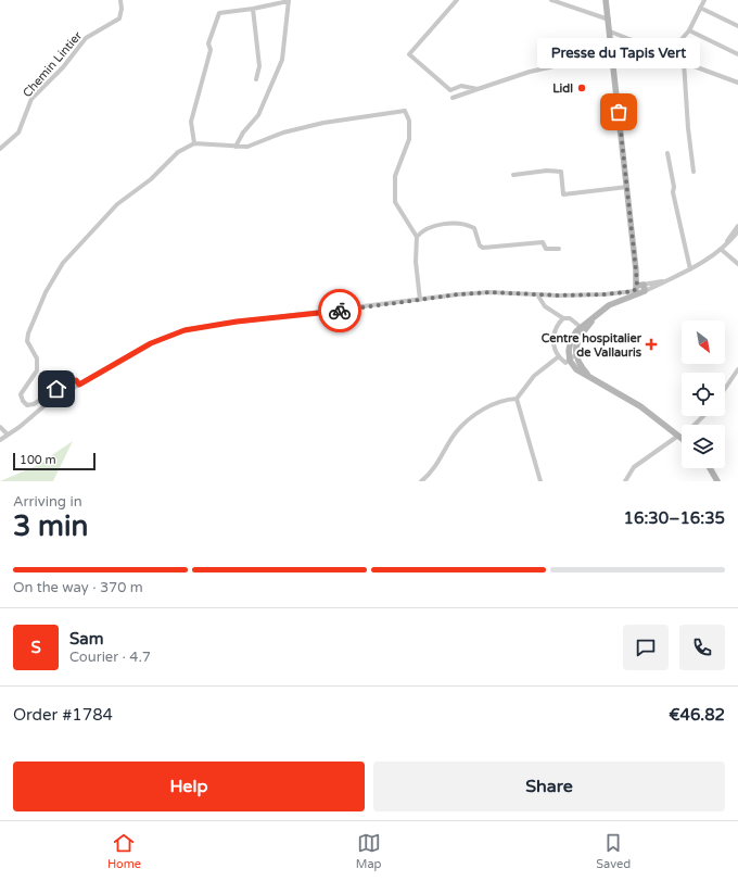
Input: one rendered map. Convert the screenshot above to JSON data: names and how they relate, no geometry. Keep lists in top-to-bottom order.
{
  "streets": {
    "street": ["Chemin Lintier"]
  },
  "places": {
    "other": ["Lidl", "Presse du Tapis Vert"],
    "health": ["Centre hospitalier de Vallauris"]
  },
  "scale_bar": "100 m",
  "north": "bottom right",
  "page": {
    "bubble": "Presse du Tapis Vert",
    "scale": "100 m",
    "heading": ["3 min", "Arriving in", "16:30–16:35"],
    "panel": [
      "Sam",
      "Courier · 4.7",
      "Order #1784",
      "€46.82"
    ],
    "bar": "On the way · 370 m",
    "round": "S",
    "buttons": ["Help", "Share"],
    "tabs": ["Home", "Map", "Saved"]
  }
}
